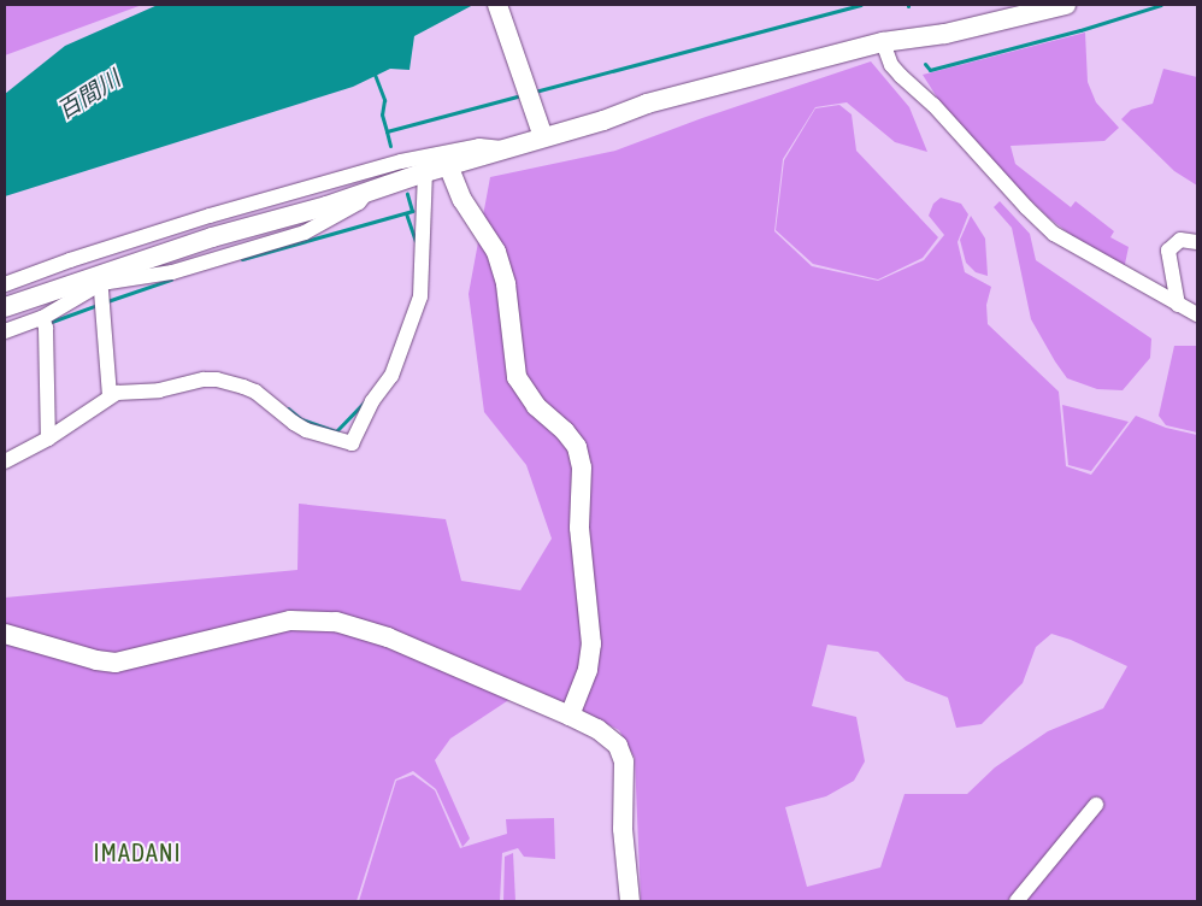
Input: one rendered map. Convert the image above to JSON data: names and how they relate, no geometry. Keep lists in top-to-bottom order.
{
  "districts": ["IMADANI"],
  "water": ["百間川"]
}
